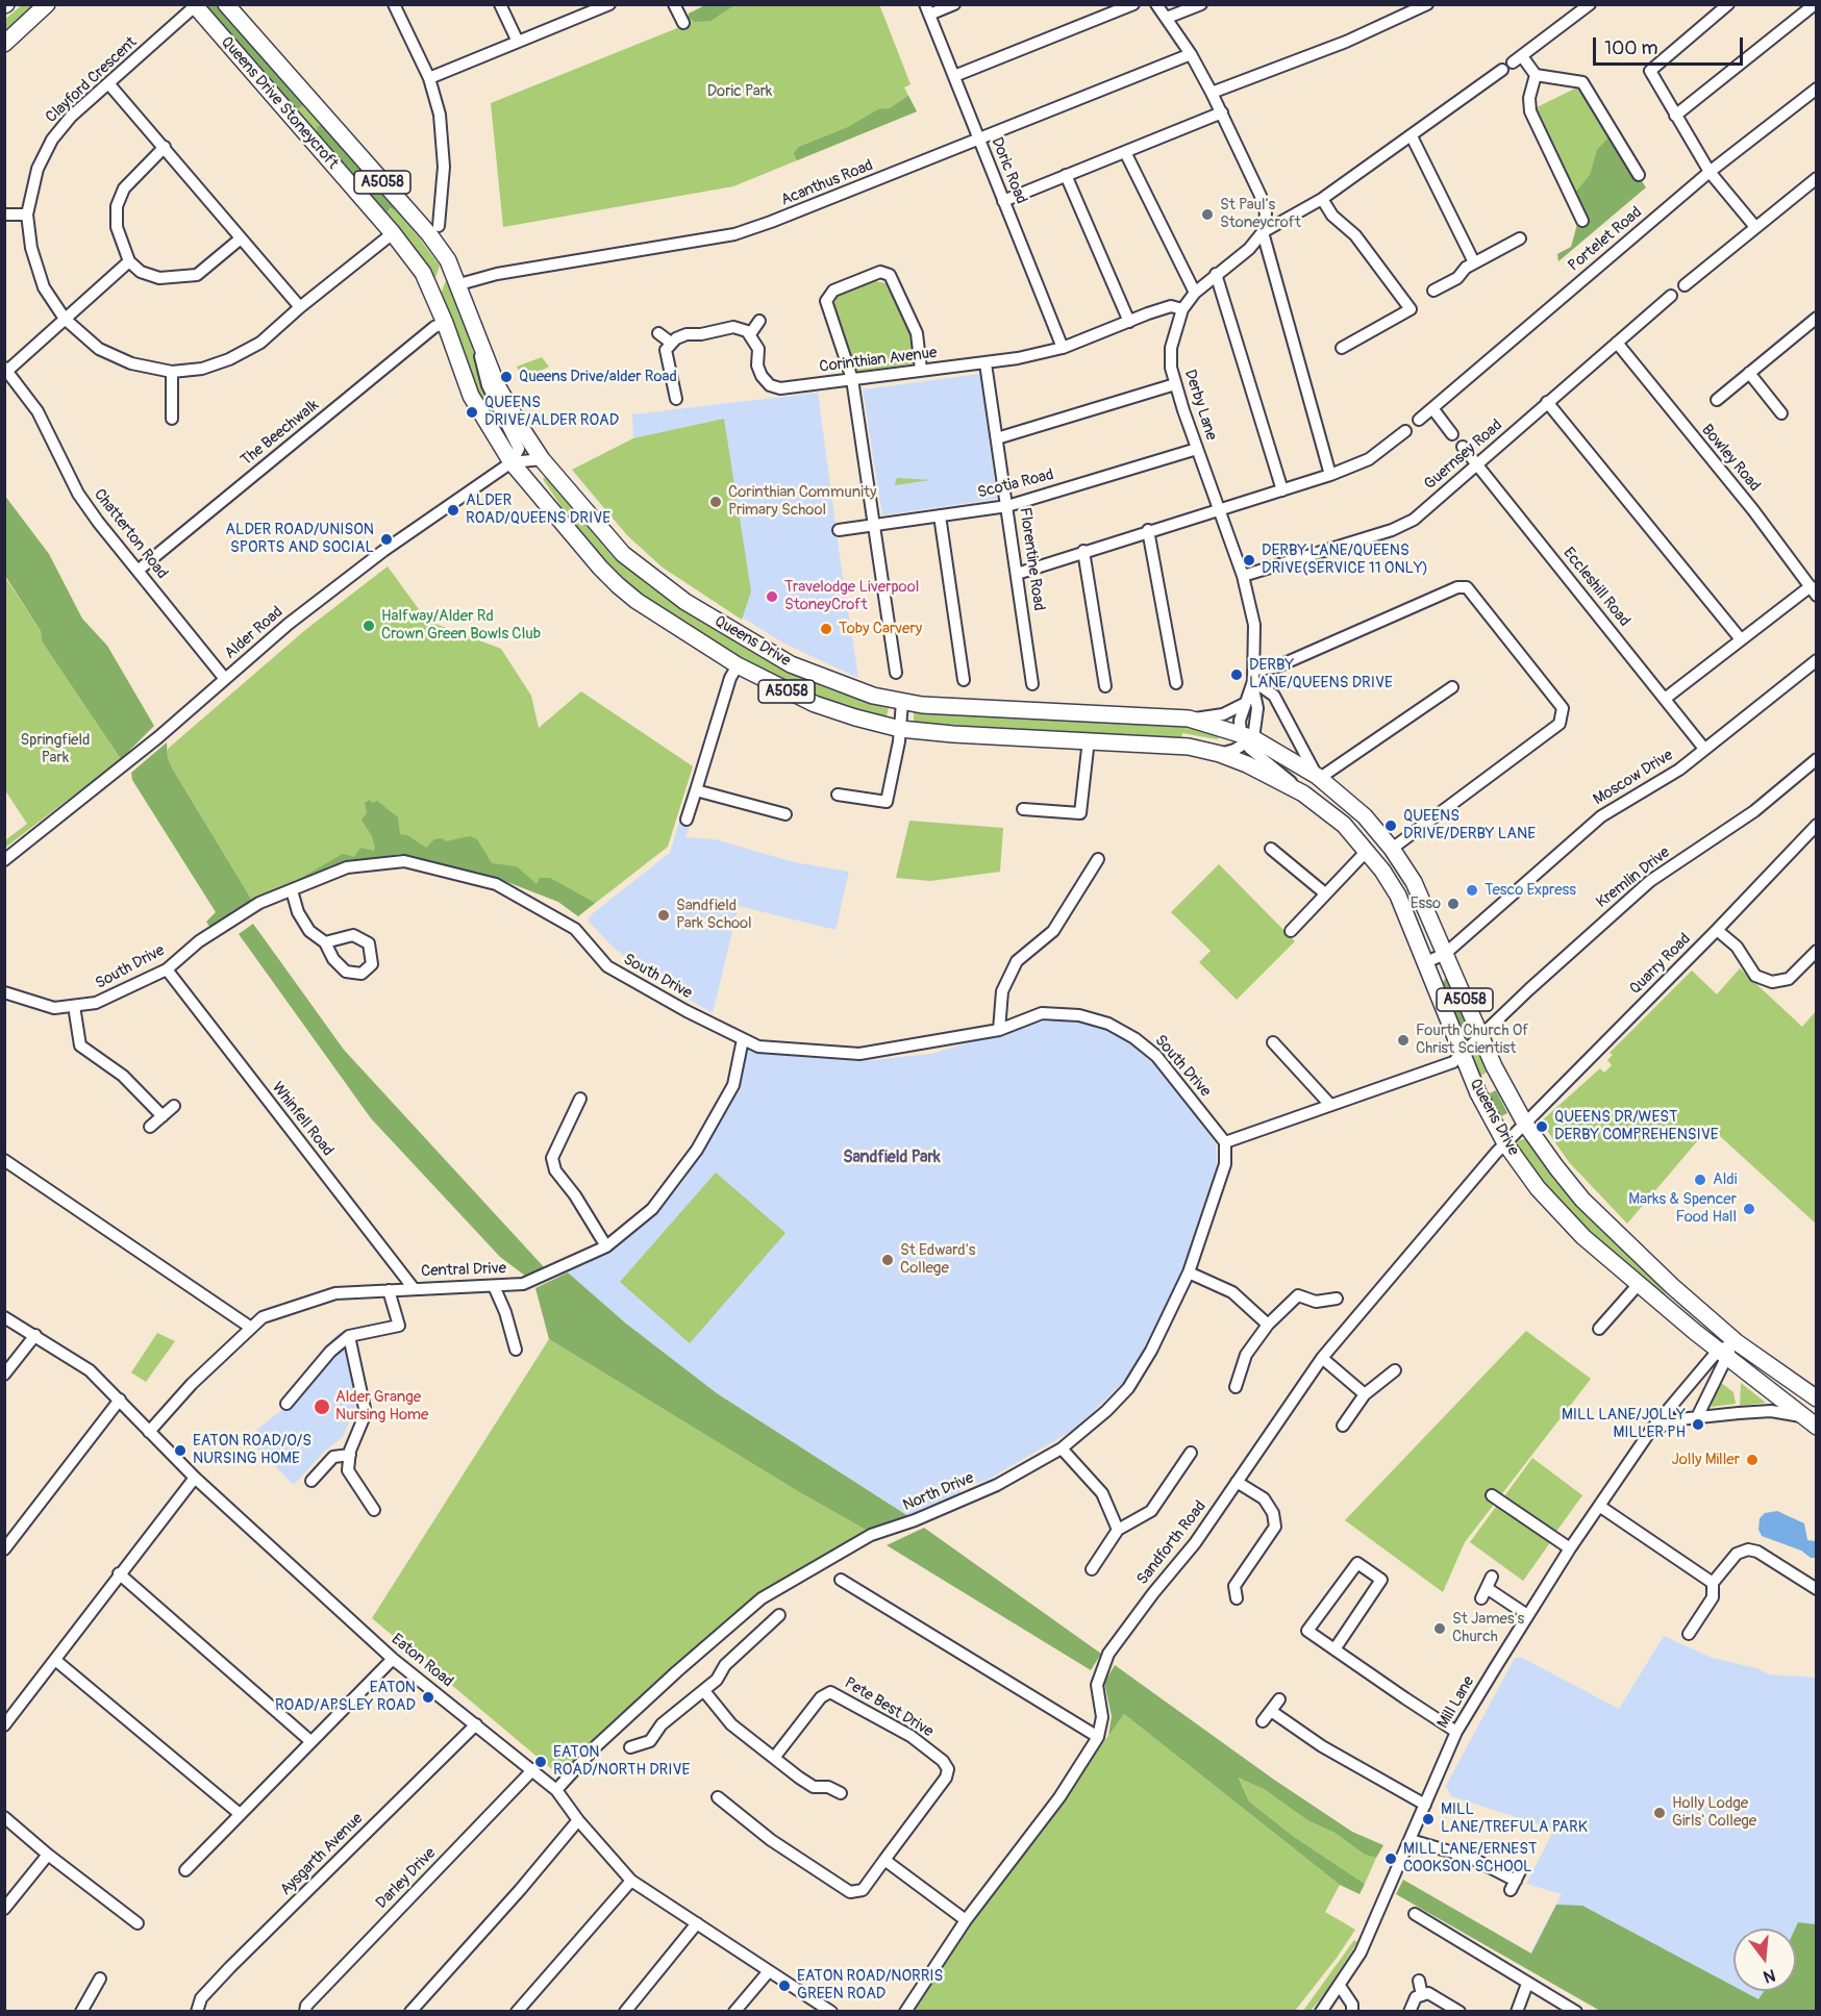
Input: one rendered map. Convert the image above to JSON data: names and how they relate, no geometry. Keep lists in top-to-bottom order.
{
  "streets": {
    "highway": ["Queens Drive Stoneycroft", "A5058", "Queens Drive"],
    "street": [
      "Clayford Crescent",
      "Doric Road",
      "Acanthus Road",
      "Portelet Road",
      "Corinthian Avenue",
      "Derby Lane",
      "The Beechwalk",
      "Guernsey Road",
      "Bowley Road",
      "Scotia Road",
      "Chatterton Road",
      "Florentine Road",
      "Eccleshill Road",
      "Alder Road",
      "Moscow Drive",
      "Kremlin Drive",
      "Quarry Road",
      "South Drive",
      "Whinfell Road",
      "Central Drive",
      "North Drive",
      "Sandforth Road",
      "Eaton Road",
      "Mill Lane",
      "Pete Best Drive",
      "Aysgarth Avenue",
      "Darley Drive"
    ]
  },
  "crossings": [
    ["Clayford Crescent", "Queens Drive Stoneycroft"],
    ["Queens Drive Stoneycroft", "Acanthus Road"],
    ["Queens Drive Stoneycroft", "The Beechwalk"],
    ["Queens Drive Stoneycroft", "Queens Drive"],
    ["Doric Road", "Acanthus Road"],
    ["Doric Road", "Corinthian Avenue"],
    ["A5058", "Derby Lane"],
    ["A5058", "Queens Drive"],
    ["Corinthian Avenue", "Derby Lane"],
    ["Corinthian Avenue", "Florentine Road"],
    ["Derby Lane", "Guernsey Road"],
    ["Derby Lane", "Scotia Road"],
    ["Derby Lane", "Queens Drive"],
    ["The Beechwalk", "Chatterton Road"],
    ["Guernsey Road", "Bowley Road"],
    ["Guernsey Road", "Eccleshill Road"],
    ["Scotia Road", "Florentine Road"],
    ["Chatterton Road", "Alder Road"],
    ["Eccleshill Road", "Moscow Drive"],
    ["Alder Road", "Queens Drive"],
    ["Queens Drive", "Moscow Drive"],
    ["Queens Drive", "Kremlin Drive"],
    ["Queens Drive", "Quarry Road"],
    ["Queens Drive", "Sandforth Road"],
    ["Queens Drive", "Mill Lane"],
    ["Kremlin Drive", "South Drive"],
    ["Kremlin Drive", "North Drive"],
    ["Quarry Road", "Sandforth Road"],
    ["South Drive", "Whinfell Road"],
    ["South Drive", "Central Drive"],
    ["South Drive", "North Drive"],
    ["Whinfell Road", "Central Drive"],
    ["Central Drive", "Eaton Road"],
    ["North Drive", "Eaton Road"],
    ["Eaton Road", "Aysgarth Avenue"],
    ["Eaton Road", "Darley Drive"]
  ],
  "districts": ["Sandfield Park"],
  "parks": ["Doric Park", "Springfield Park"],
  "places": [
    "St Paul's Stoneycroft",
    "Queens Drive/alder Road",
    "QUEENS DRIVE/ALDER ROAD",
    "Corinthian Community Primary School",
    "ALDER ROAD/QUEENS DRIVE",
    "ALDER ROAD/UNISON SPORTS AND SOCIAL",
    "DERBY LANE/QUEENS DRIVE(SERVICE 11 ONLY)",
    "Travelodge Liverpool StoneyCroft",
    "Halfway/Alder Rd Crown Green Bowls Club",
    "Toby Carvery",
    "DERBY LANE/QUEENS DRIVE",
    "QUEENS DRIVE/DERBY LANE",
    "Tesco Express",
    "Esso",
    "Sandfield Park School",
    "Fourth Church Of Christ Scientist",
    "QUEENS DR/WEST DERBY COMPREHENSIVE",
    "Aldi",
    "Marks & Spencer Food Hall",
    "St Edward's College",
    "Alder Grange Nursing Home",
    "MILL LANE/JOLLY MILLER PH",
    "EATON ROAD/O/S NURSING HOME",
    "Jolly Miller",
    "St James's Church",
    "EATON ROAD/APSLEY ROAD",
    "EATON ROAD/NORTH DRIVE",
    "Holly Lodge Girls' College",
    "MILL LANE/TREFULA PARK",
    "MILL LANE/ERNEST COOKSON SCHOOL",
    "EATON ROAD/NORRIS GREEN ROAD"
  ],
  "scale_bar": "100 m",
  "north": "bottom"
}
